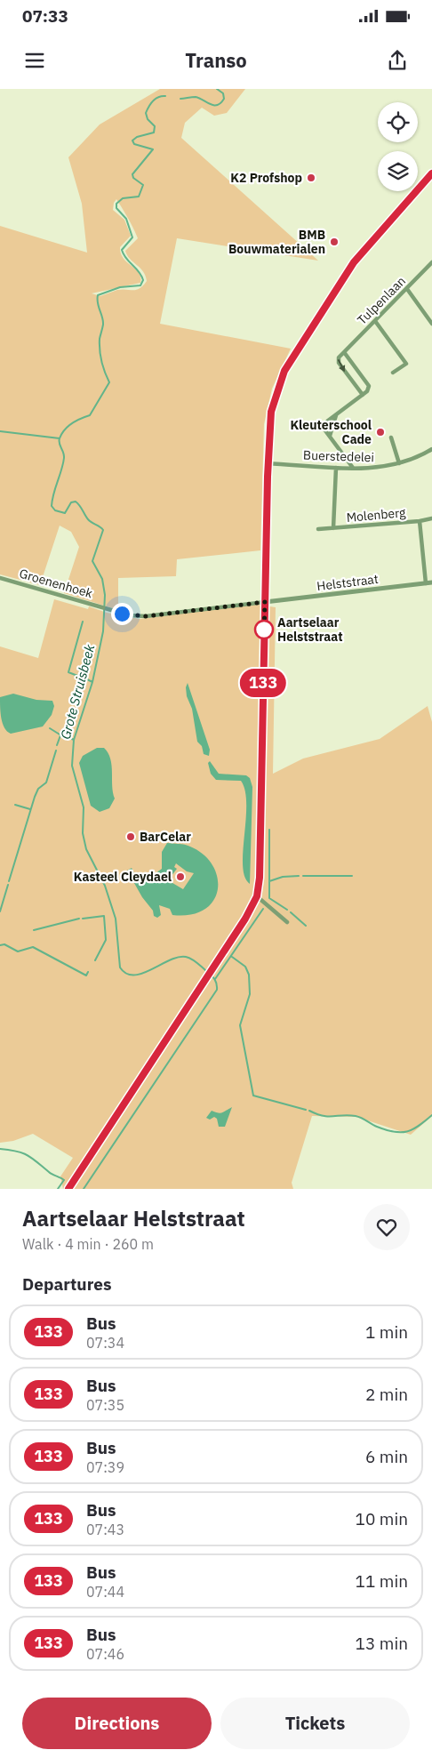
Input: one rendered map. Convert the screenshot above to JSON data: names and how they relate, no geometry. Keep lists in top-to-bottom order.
{
  "streets": {
    "street": [
      "Tulpenlaan",
      "Buerstedelei",
      "Molenberg",
      "Helststraat",
      "Groenenhoek"
    ]
  },
  "crossings": [
    ["Buerstedelei", "Molenberg"],
    ["Molenberg", "Helststraat"],
    ["Helststraat", "Groenenhoek"]
  ],
  "water": ["Grote Struisbeek"],
  "places": [
    "K2 Profshop",
    "BMB Bouwmaterialen",
    "Kleuterschool Cade",
    "Aartselaar Helststraat",
    "BarCelar",
    "Kasteel Cleydael"
  ],
  "lines": ["bus line 133"],
  "page": {
    "status": "07:33",
    "header": "Transo",
    "on_map": "133",
    "heading": [
      ["Aartselaar Helststraat", "Walk · 4 min · 260 m"],
      "Departures"
    ],
    "list": [
      {
        "mark": "133",
        "name": "Bus",
        "note": "07:34",
        "value": "1 min"
      },
      {
        "mark": "133",
        "name": "Bus",
        "note": "07:35",
        "value": "2 min"
      },
      {
        "mark": "133",
        "name": "Bus",
        "note": "07:39",
        "value": "6 min"
      },
      {
        "mark": "133",
        "name": "Bus",
        "note": "07:43",
        "value": "10 min"
      },
      {
        "mark": "133",
        "name": "Bus",
        "note": "07:44",
        "value": "11 min"
      },
      {
        "mark": "133",
        "name": "Bus",
        "note": "07:46",
        "value": "13 min"
      }
    ],
    "buttons": ["Directions", "Tickets"]
  }
}
